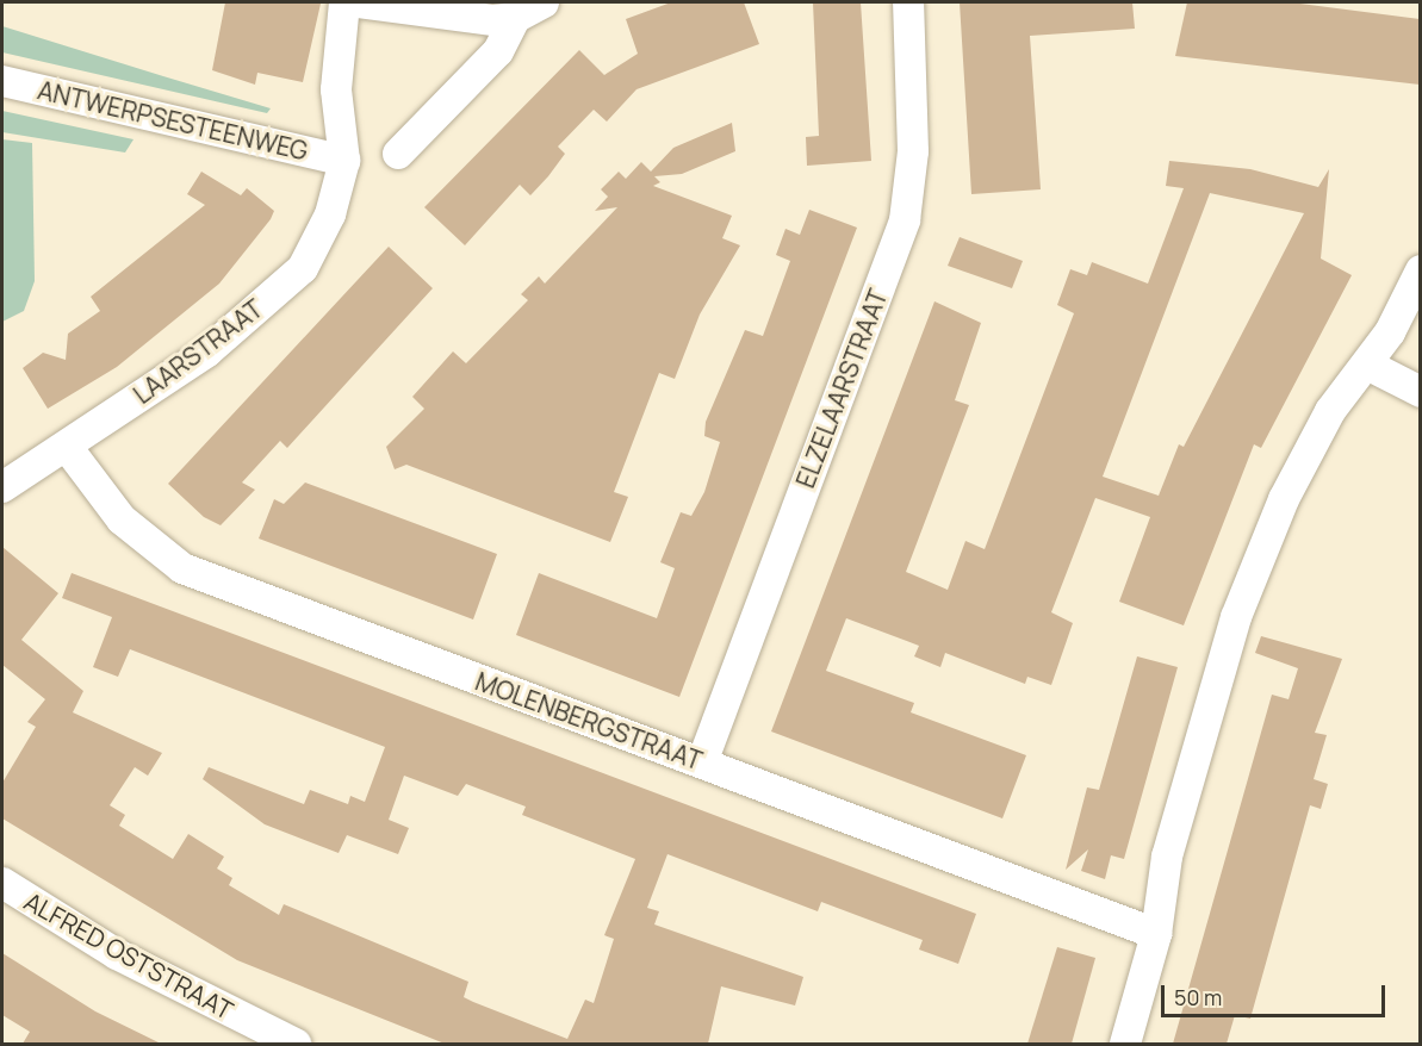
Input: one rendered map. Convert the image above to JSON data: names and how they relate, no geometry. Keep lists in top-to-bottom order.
{
  "streets": {
    "street": [
      "ANTWERPSESTEENWEG",
      "LAARSTRAAT",
      "ELZELAARSTRAAT",
      "MOLENBERGSTRAAT",
      "ALFRED OSTSTRAAT"
    ]
  },
  "crossings": [
    ["ANTWERPSESTEENWEG", "LAARSTRAAT"],
    ["LAARSTRAAT", "MOLENBERGSTRAAT"],
    ["ELZELAARSTRAAT", "MOLENBERGSTRAAT"]
  ],
  "scale_bar": "50 m"
}
